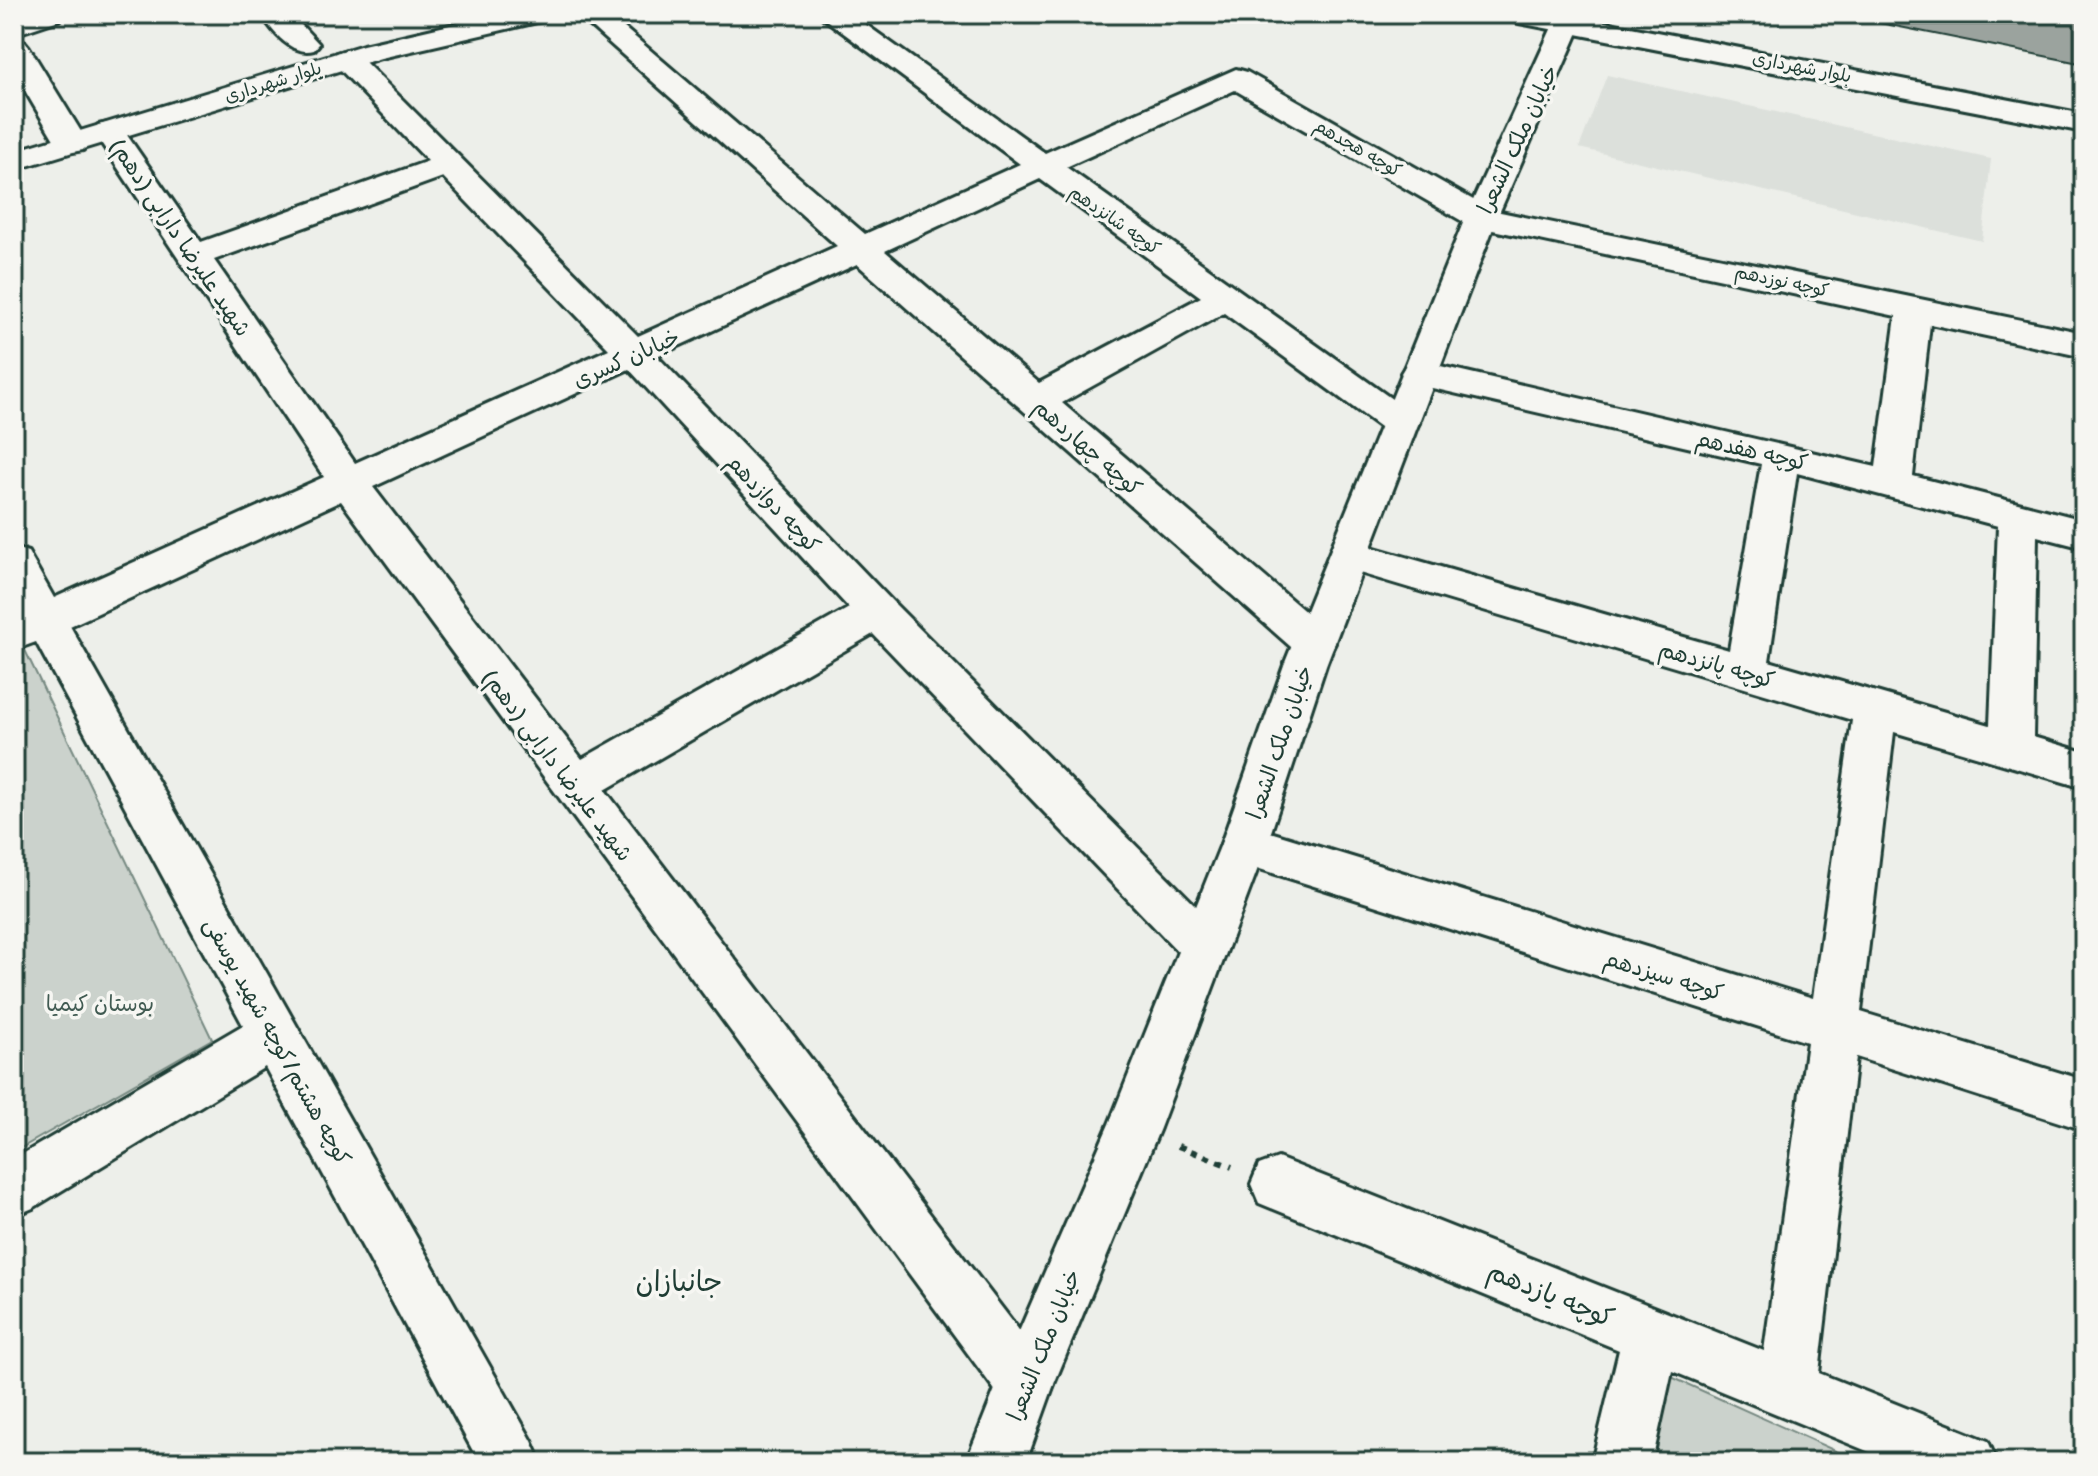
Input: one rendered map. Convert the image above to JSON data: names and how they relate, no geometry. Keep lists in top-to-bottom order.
{
  "streets": {
    "street": [
      "بلوار شهرداری",
      "خیابان ملک الشعرا",
      "کوچه هجدهم",
      "کوچه شانزدهم",
      "شهید علیرضا دارابی (دهم)",
      "کوچه نوزدهم",
      "خیابان کسری",
      "کوچه چهاردهم",
      "کوچه هفدهم",
      "کوچه دوازدهم",
      "کوچه پانزدهم",
      "کوچه سیزدهم",
      "کوچه هشتم/کوچه شهید یوسفی",
      "کوچه یازدهم"
    ]
  },
  "crossings": [
    ["بلوار شهرداری", "خیابان ملک الشعرا"],
    ["بلوار شهرداری", "شهید علیرضا دارابی (دهم)"],
    ["بلوار شهرداری", "کوچه دوازدهم"],
    ["خیابان ملک الشعرا", "کوچه هجدهم"],
    ["خیابان ملک الشعرا", "کوچه شانزدهم"],
    ["خیابان ملک الشعرا", "شهید علیرضا دارابی (دهم)"],
    ["خیابان ملک الشعرا", "کوچه نوزدهم"],
    ["خیابان ملک الشعرا", "کوچه چهاردهم"],
    ["خیابان ملک الشعرا", "کوچه هفدهم"],
    ["خیابان ملک الشعرا", "کوچه دوازدهم"],
    ["خیابان ملک الشعرا", "کوچه پانزدهم"],
    ["خیابان ملک الشعرا", "کوچه سیزدهم"],
    ["کوچه هجدهم", "کوچه نوزدهم"],
    ["کوچه هجدهم", "خیابان کسری"],
    ["کوچه شانزدهم", "خیابان کسری"],
    ["شهید علیرضا دارابی (دهم)", "خیابان کسری"],
    ["خیابان کسری", "کوچه چهاردهم"],
    ["خیابان کسری", "کوچه دوازدهم"],
    ["خیابان کسری", "کوچه هشتم/کوچه شهید یوسفی"]
  ],
  "districts": ["جانبازان"],
  "parks": ["بوستان کیمیا"]
}
